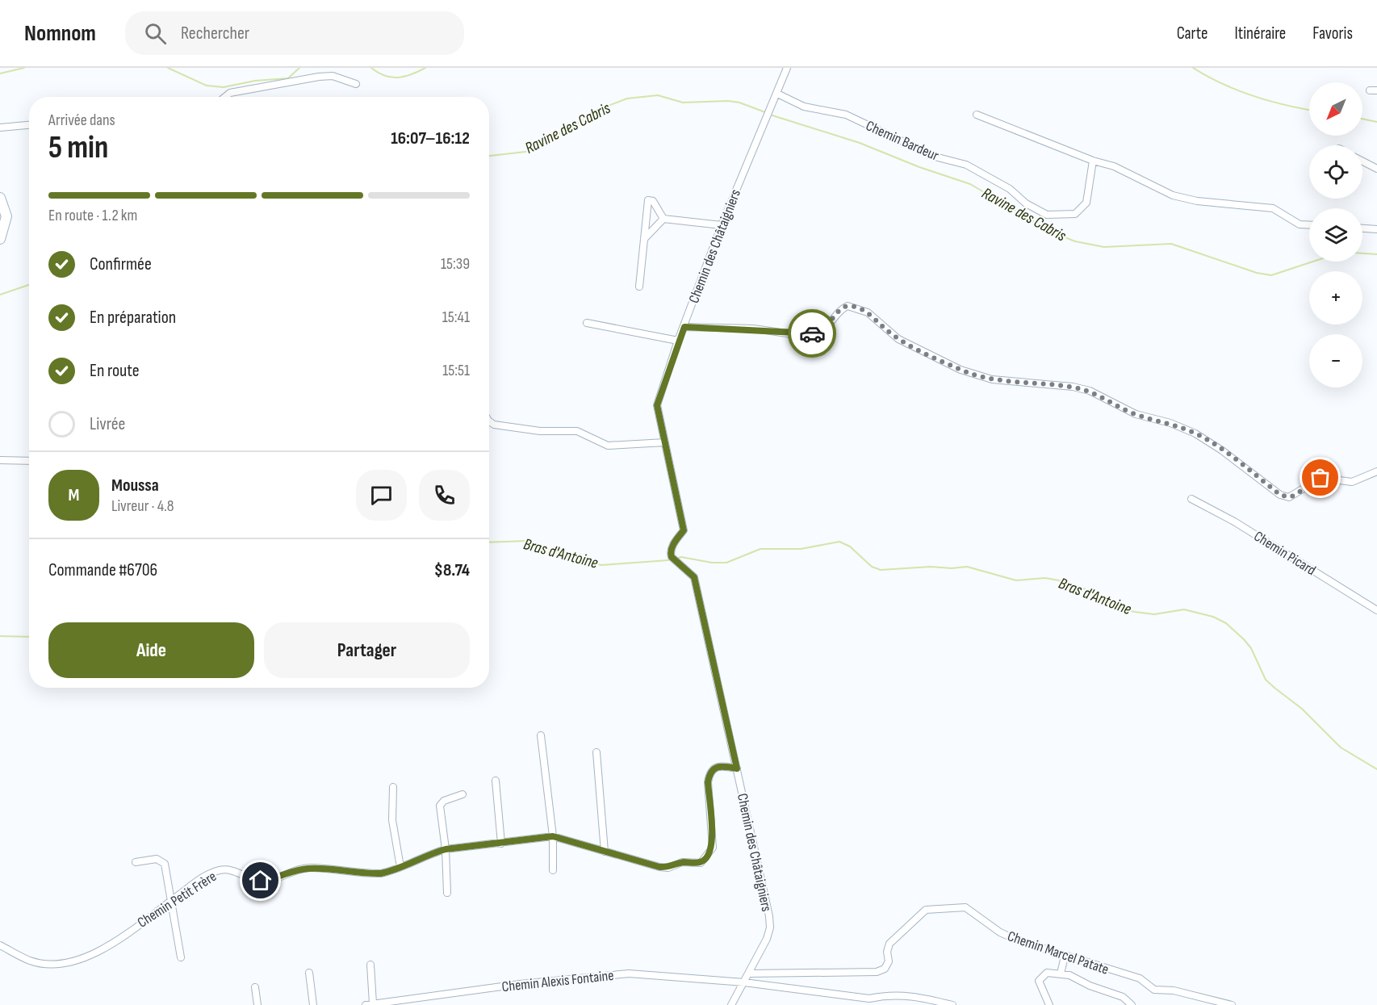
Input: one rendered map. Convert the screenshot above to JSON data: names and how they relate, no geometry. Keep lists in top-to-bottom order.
{
  "streets": {
    "street": [
      "Chemin Bardeur",
      "Chemin des Châtaigniers",
      "Chemin Picard",
      "Chemin Petit Frère",
      "Chemin Marcel Patate",
      "Chemin Alexis Fontaine"
    ]
  },
  "crossings": [
    ["Chemin Bardeur", "Chemin des Châtaigniers"],
    ["Chemin des Châtaigniers", "Chemin Petit Frère"],
    ["Chemin des Châtaigniers", "Chemin Marcel Patate"],
    ["Chemin des Châtaigniers", "Chemin Alexis Fontaine"]
  ],
  "water": ["Ravine des Cabris", "Bras d'Antoine"],
  "north": "bottom left",
  "page": {
    "header": "Nomnom",
    "search": "Rechercher",
    "nav": ["Carte", "Itinéraire", "Favoris"],
    "map_buttons": ["+", "−"],
    "heading": ["5 min", "Arrivée dans", "16:07–16:12"],
    "panel": [
      "Moussa",
      "Livreur · 4.8",
      "Commande #6706",
      "$8.74"
    ],
    "bar": "En route · 1.2 km",
    "list": [
      ["Confirmée", "15:39"],
      ["En préparation", "15:41"],
      ["En route", "15:51"],
      "Livrée"
    ],
    "round": "M",
    "buttons": ["Aide", "Partager"]
  }
}
